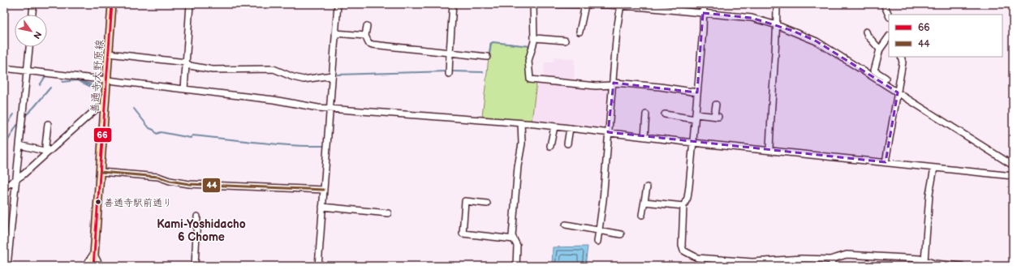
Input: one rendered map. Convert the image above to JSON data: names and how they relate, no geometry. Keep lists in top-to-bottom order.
{
  "streets": {
    "main road": ["善通寺大野原線"]
  },
  "districts": ["Kami-Yoshidacho 6 Chome"],
  "places": ["善通寺駅前通り"],
  "lines": ["transit line 66", "transit line 44"],
  "legend": ["66", "44"],
  "north": "bottom right"
}
